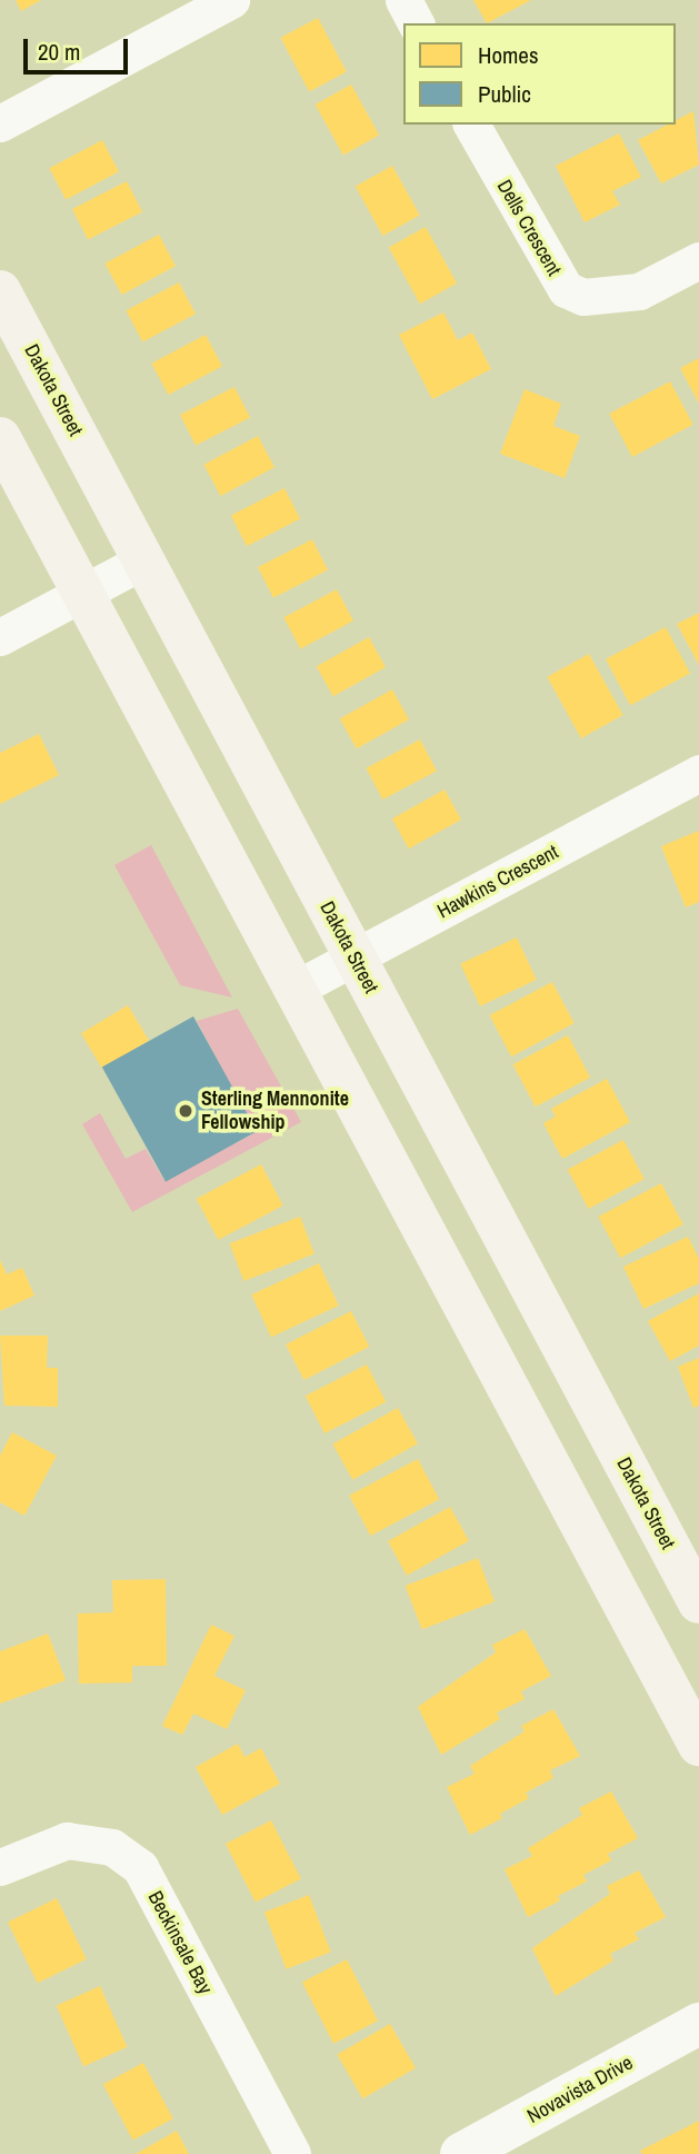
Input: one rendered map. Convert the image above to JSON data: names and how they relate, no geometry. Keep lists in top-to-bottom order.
{
  "streets": {
    "main road": ["Dakota Street"],
    "street": [
      "Dells Crescent",
      "Hawkins Crescent",
      "Beckinsale Bay",
      "Novavista Drive"
    ]
  },
  "crossings": [
    ["Dakota Street", "Hawkins Crescent"]
  ],
  "places": ["Sterling Mennonite Fellowship"],
  "legend": ["Homes", "Public"],
  "scale_bar": "20 m"
}
